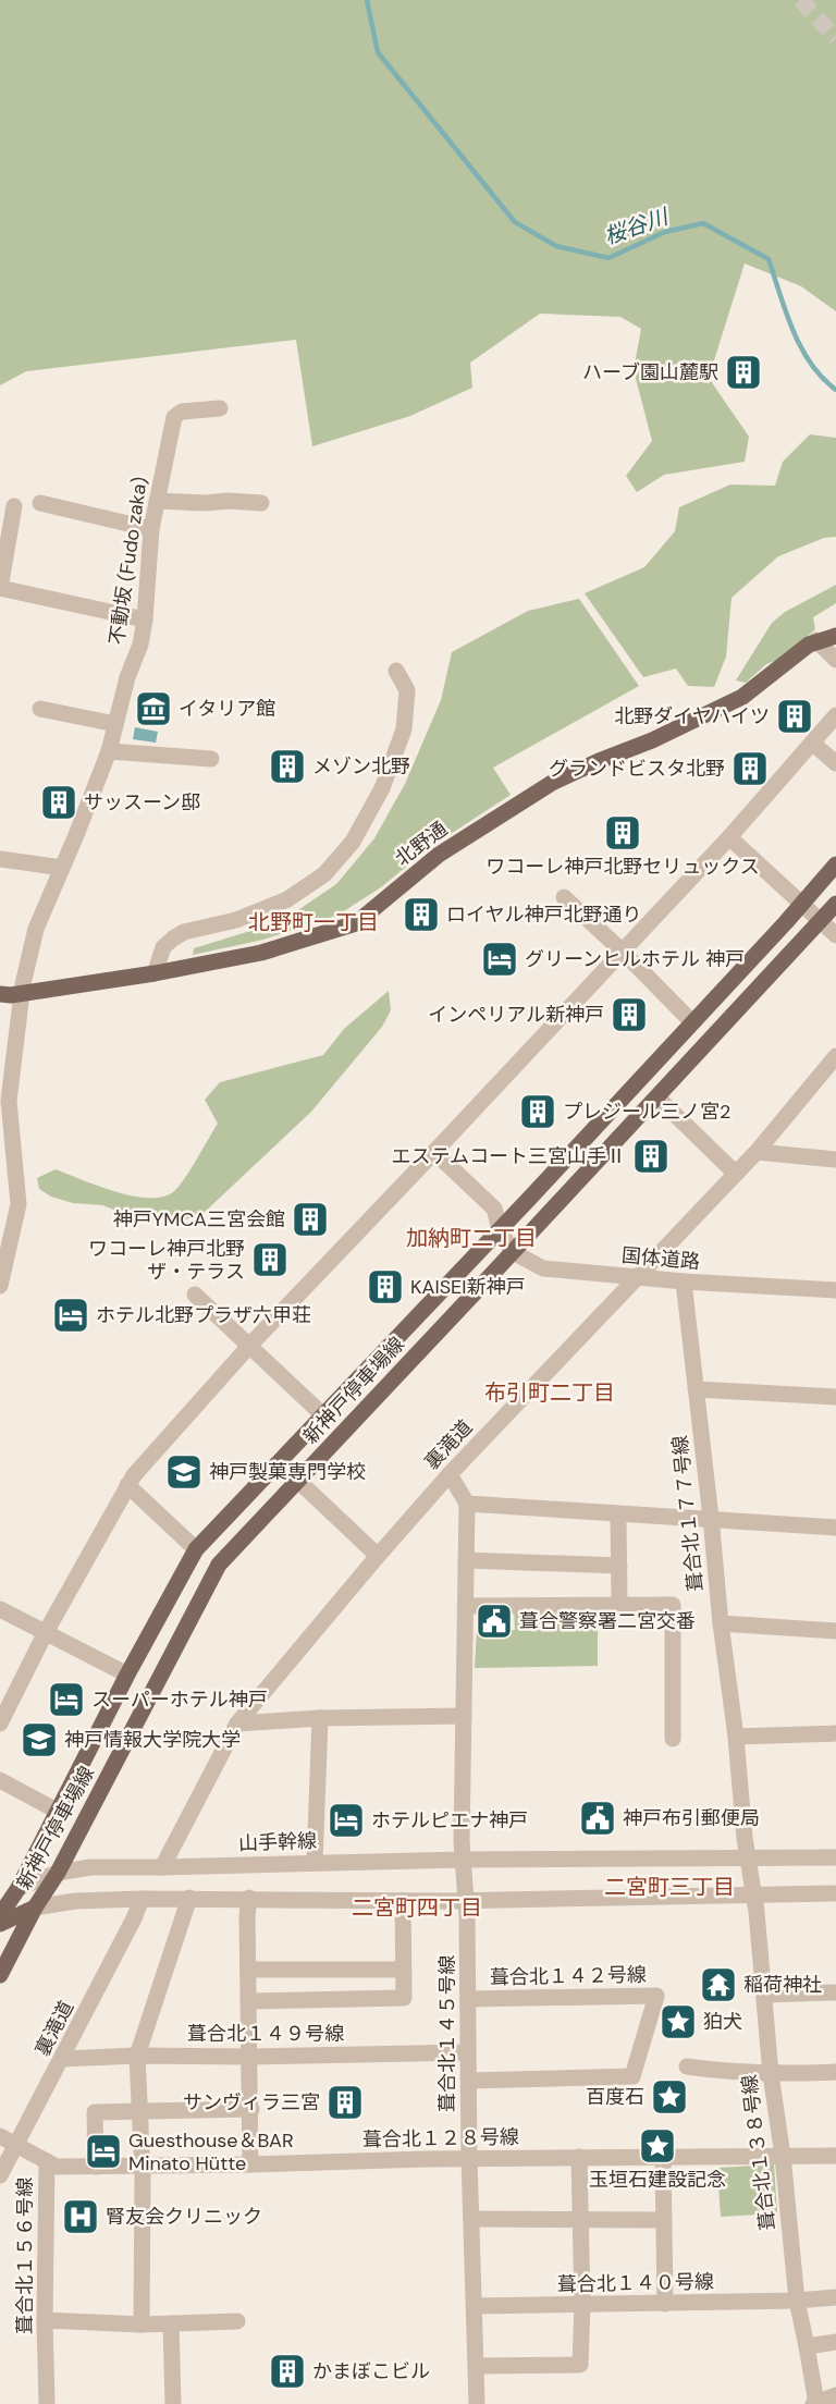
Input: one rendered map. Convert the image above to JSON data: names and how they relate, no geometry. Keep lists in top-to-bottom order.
{
  "streets": {
    "main road": ["北野通", "新神戸停車場線", "山手幹線"],
    "street": [
      "不動坂 (Fudo zaka)",
      "国体道路",
      "裏滝道",
      "葺合北１７７号線",
      "葺合北１４２号線",
      "葺合北１４９号線",
      "葺合北１４５号線",
      "葺合北１２８号線",
      "葺合北１３８号線",
      "葺合北１５６号線",
      "葺合北１４０号線"
    ]
  },
  "crossings": [
    ["不動坂 (Fudo zaka)", "北野通"],
    ["国体道路", "新神戸停車場線"],
    ["国体道路", "裏滝道"],
    ["国体道路", "葺合北１７７号線"],
    ["新神戸停車場線", "山手幹線"],
    ["裏滝道", "山手幹線"],
    ["裏滝道", "葺合北１４９号線"],
    ["裏滝道", "葺合北１５６号線"],
    ["葺合北１７７号線", "山手幹線"],
    ["葺合北１７７号線", "葺合北１３８号線"],
    ["山手幹線", "葺合北１４５号線"],
    ["葺合北１４２号線", "葺合北１４５号線"],
    ["葺合北１４９号線", "葺合北１４５号線"],
    ["葺合北１４５号線", "葺合北１２８号線"],
    ["葺合北１４５号線", "葺合北１４０号線"],
    ["葺合北１２８号線", "葺合北１３８号線"],
    ["葺合北１２８号線", "葺合北１５６号線"],
    ["葺合北１３８号線", "葺合北１４０号線"]
  ],
  "districts": [
    "北野町一丁目",
    "加納町二丁目",
    "布引町二丁目",
    "二宮町三丁目",
    "二宮町四丁目"
  ],
  "water": ["桜谷川"],
  "places": {
    "building": [
      "ハーブ園山麓駅",
      "北野ダイヤハイツ",
      "メゾン北野",
      "グランドビスタ北野",
      "サッスーン邸",
      "ワコーレ神戸北野セリュックス",
      "ロイヤル神戸北野通り",
      "インペリアル新神戸",
      "プレジール三ノ宮2",
      "エステムコート三宮山手Ⅱ",
      "神戸YMCA三宮会館",
      "ワコーレ神戸北野 ザ・テラス",
      "KAISEI新神戸",
      "サンヴィラ三宮",
      "かまぼこビル"
    ],
    "museum": ["イタリア館"],
    "hotel": [
      "グリーンヒルホテル 神戸",
      "ホテル北野プラザ六甲荘",
      "スーパーホテル神戸",
      "ホテルピエナ神戸",
      "Guesthouse＆BAR Minato Hütte"
    ],
    "school or university": ["神戸製菓専門学校", "神戸情報大学院大学"],
    "public building": ["葺合警察署二宮交番", "神戸布引郵便局"],
    "temple": ["稲荷神社"],
    "place": ["狛犬", "百度石", "玉垣石建設記念"],
    "hospital": ["腎友会クリニック"]
  }
}
